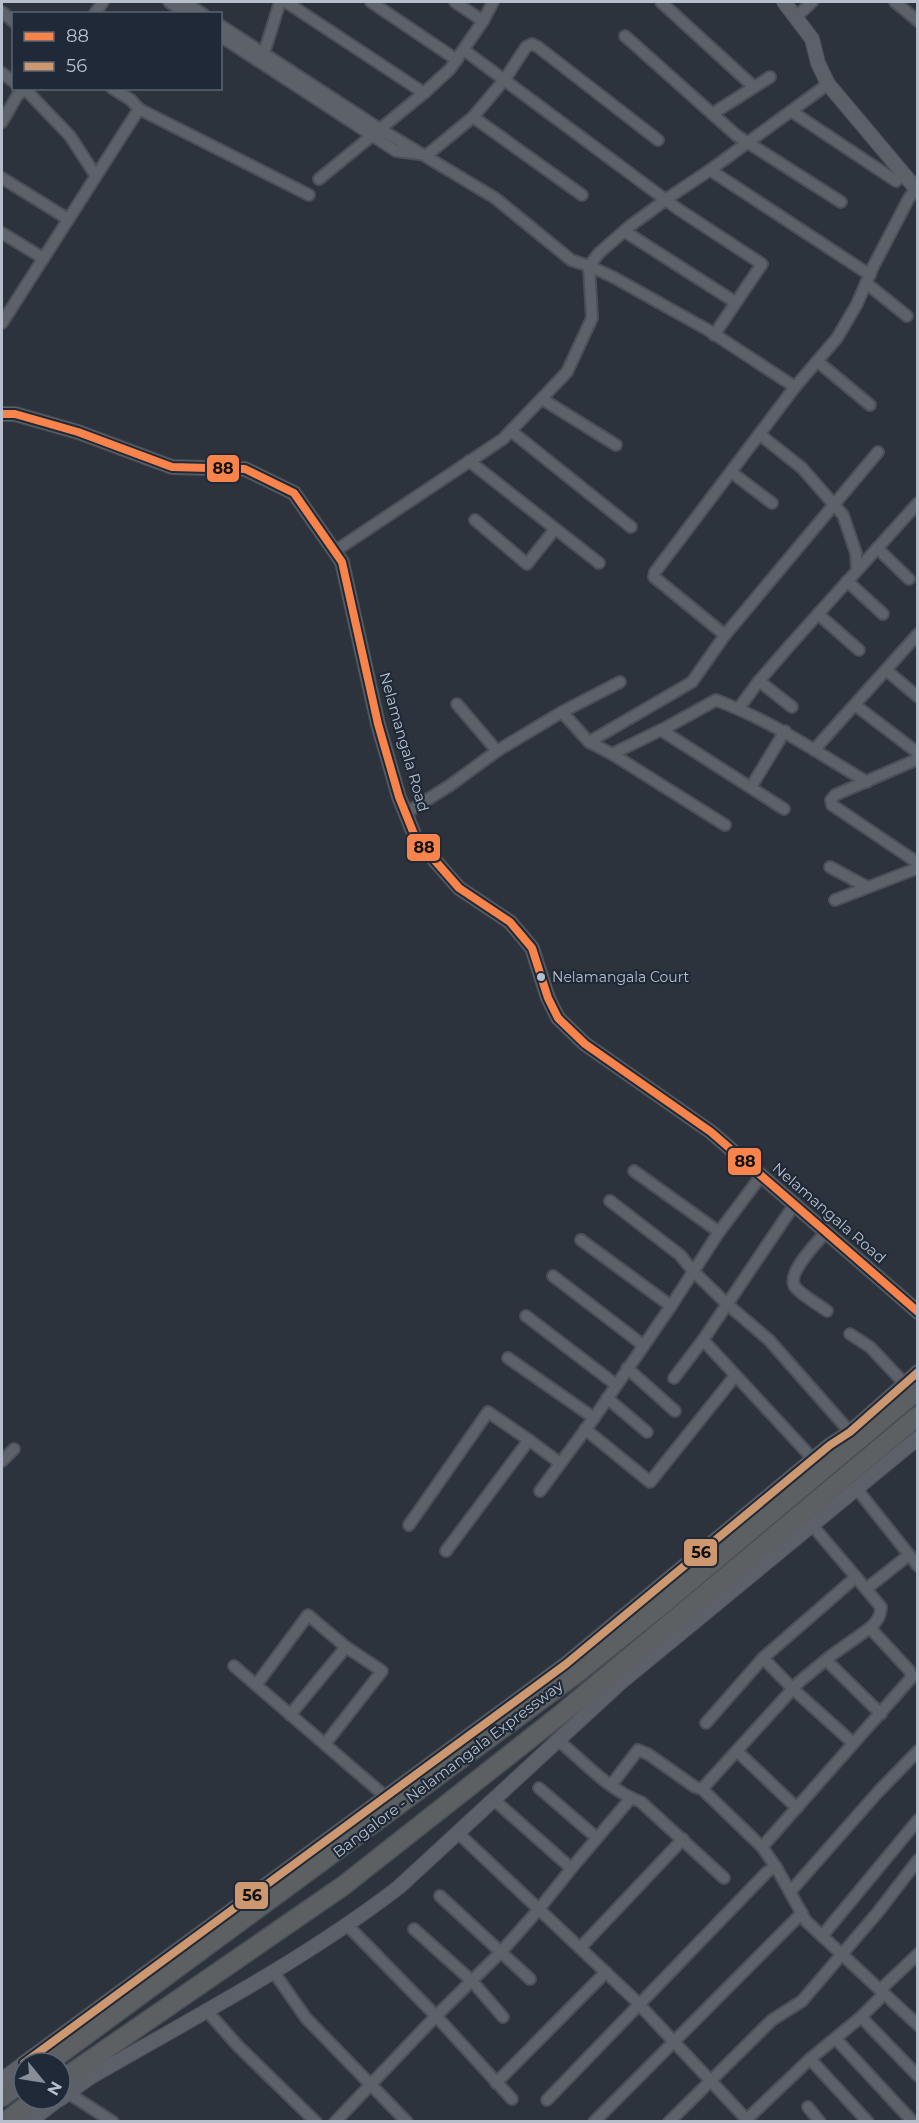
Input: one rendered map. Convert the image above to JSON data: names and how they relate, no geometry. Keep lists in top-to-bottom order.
{
  "streets": {
    "highway": ["Bangalore - Nelamangala Expressway"],
    "street": ["Nelamangala Road"]
  },
  "places": ["Nelamangala Court"],
  "lines": ["transit line 88", "transit line 56"],
  "legend": ["88", "56"],
  "north": "bottom right"
}
